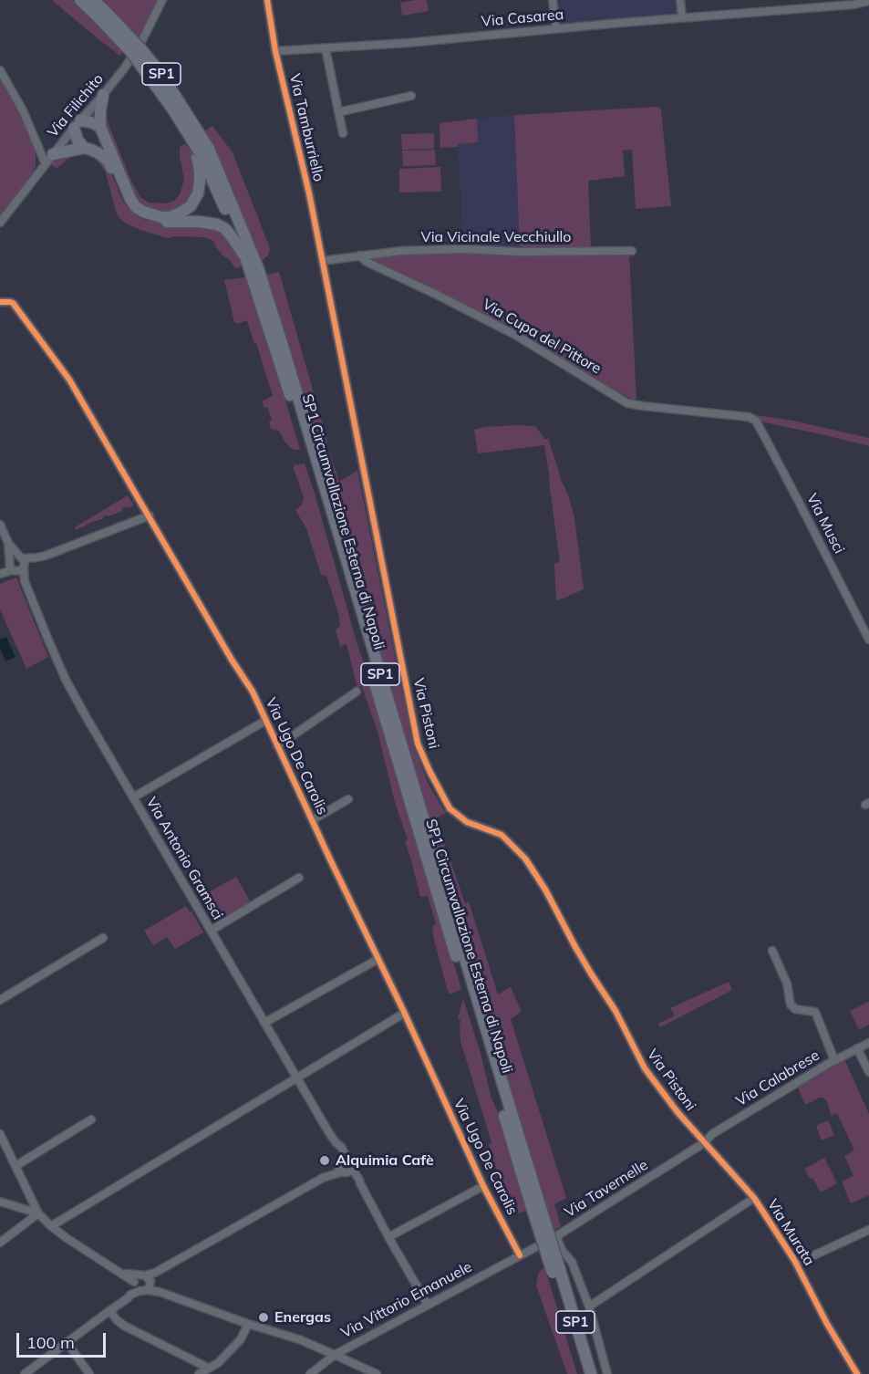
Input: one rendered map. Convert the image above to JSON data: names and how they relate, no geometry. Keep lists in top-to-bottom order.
{
  "streets": {
    "highway": ["SP1", "SP1 Circumvallazione Esterna di Napoli"],
    "street": [
      "Via Casarea",
      "Via Filichito",
      "Via Tamburriello",
      "Via Vicinale Vecchiullo",
      "Via Cupa del Pittore",
      "Via Musci",
      "Via Pistoni",
      "Via Ugo De Carolis",
      "Via Antonio Gramsci",
      "Via Calabrese",
      "Via Tavernelle",
      "Via Murata",
      "Via Vittorio Emanuele"
    ]
  },
  "crossings": [
    ["Via Casarea", "Via Tamburriello"],
    ["Via Tamburriello", "Via Pistoni"],
    ["Via Vicinale Vecchiullo", "Via Cupa del Pittore"],
    ["Via Cupa del Pittore", "Via Musci"],
    ["Via Pistoni", "Via Calabrese"],
    ["Via Pistoni", "Via Tavernelle"],
    ["Via Pistoni", "Via Murata"],
    ["Via Ugo De Carolis", "Via Tavernelle"],
    ["Via Ugo De Carolis", "Via Vittorio Emanuele"],
    ["Via Calabrese", "Via Tavernelle"],
    ["Via Calabrese", "Via Murata"],
    ["Via Tavernelle", "Via Murata"],
    ["Via Tavernelle", "Via Vittorio Emanuele"]
  ],
  "places": ["Alquimia Cafè", "Energas"],
  "scale_bar": "100 m"
}
